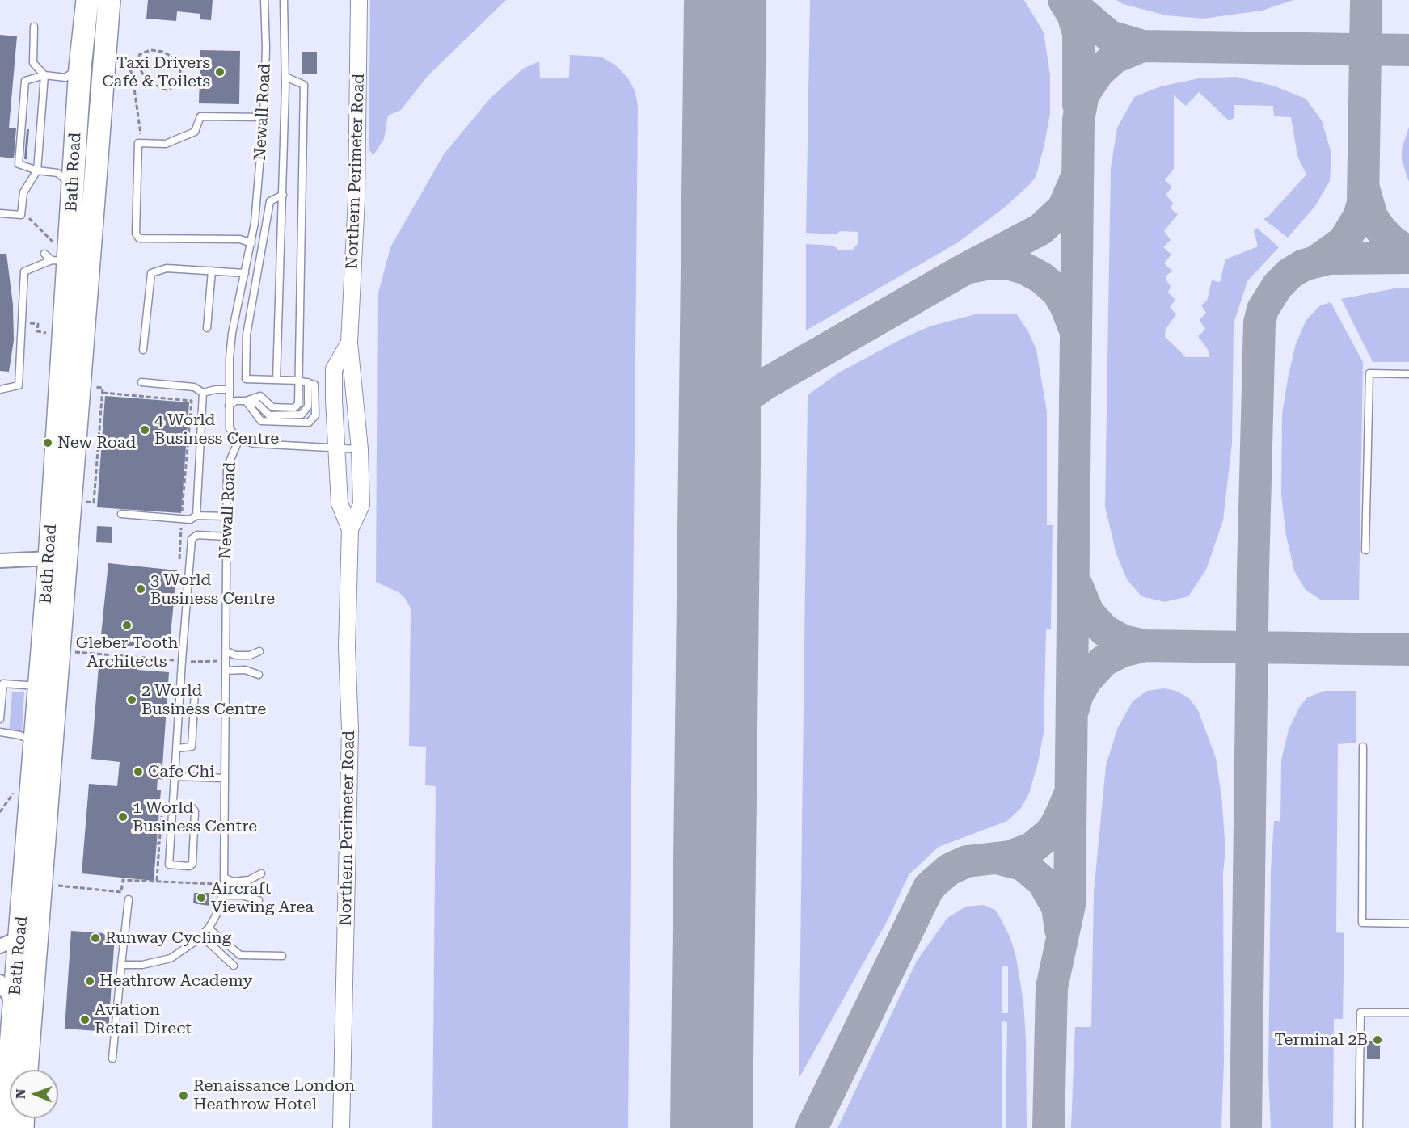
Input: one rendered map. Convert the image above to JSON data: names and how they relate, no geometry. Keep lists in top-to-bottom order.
{
  "streets": {
    "highway": ["Bath Road"],
    "street": ["Northern Perimeter Road"],
    "lane": ["Newall Road"]
  },
  "places": [
    "Taxi Drivers Café & Toilets",
    "4 World Business Centre",
    "New Road",
    "3 World Business Centre",
    "Gleber Tooth Architects",
    "2 World Business Centre",
    "Cafe Chi",
    "1 World Business Centre",
    "Aircraft Viewing Area",
    "Runway Cycling",
    "Heathrow Academy",
    "Aviation Retail Direct",
    "Terminal 2B",
    "Renaissance London Heathrow Hotel"
  ],
  "north": "left"
}
